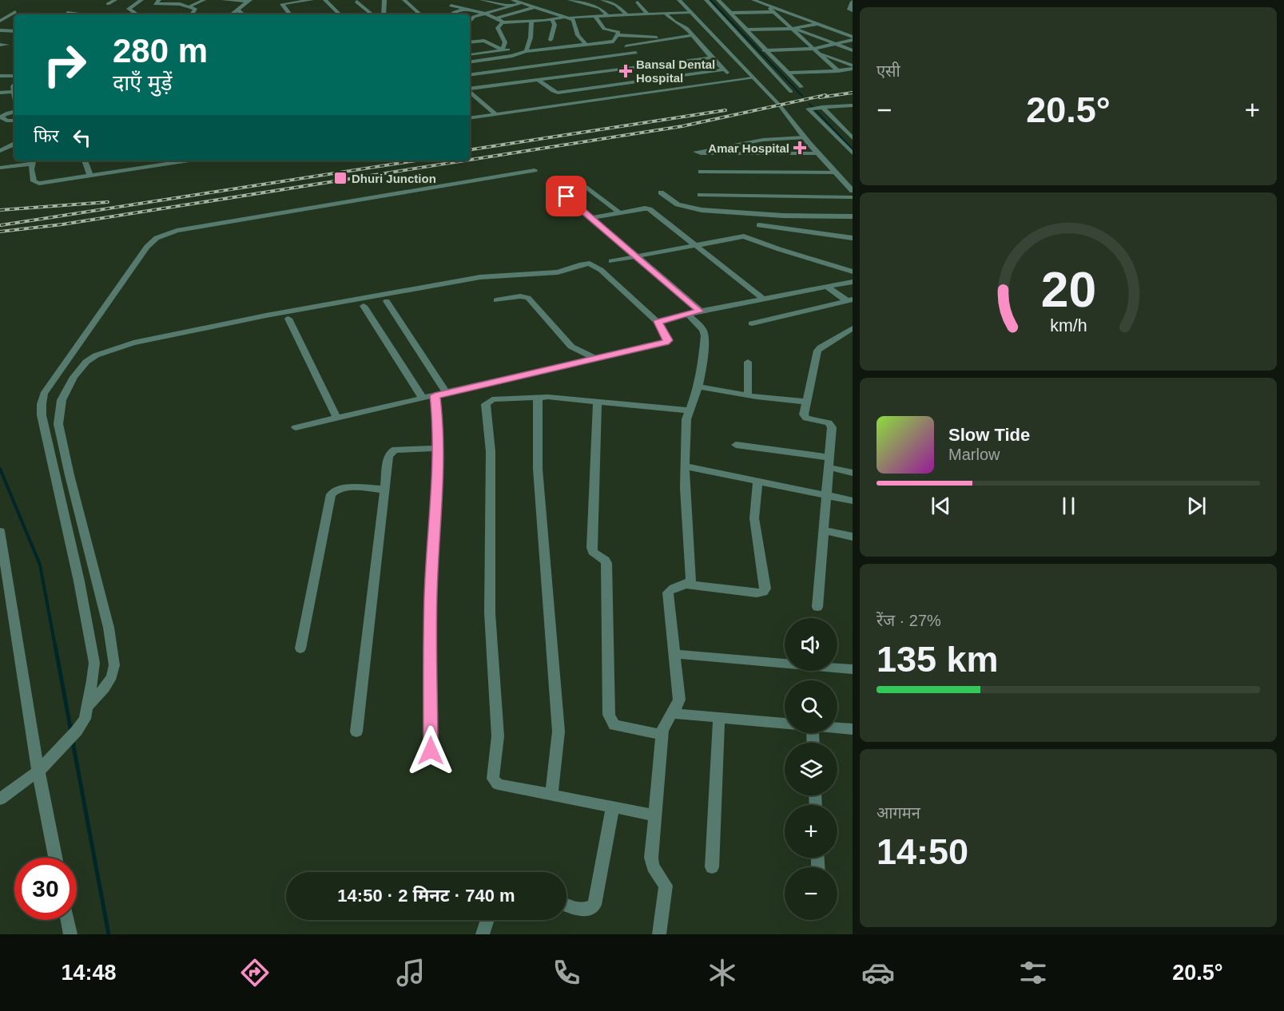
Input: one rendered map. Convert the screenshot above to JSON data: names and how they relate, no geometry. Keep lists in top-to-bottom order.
{
  "places": {
    "health": ["Bansal Dental Hospital", "Amar Hospital"],
    "transit": ["Dhuri Junction"]
  },
  "page": {
    "tile": [
      "एसी",
      ["रेंज · 27%", "135 km"],
      ["आगमन", "14:50"]
    ],
    "turn": ["280 m", "दाएँ मुड़ें"],
    "heat": ["−", "20.5°", "+"],
    "then": "फिर",
    "song": ["Slow Tide", "Marlow"],
    "map_buttons": ["+", "−"],
    "limit": "30",
    "trip": "14:50 · 2 मिनट · 740 m",
    "tabs": ["14:48", "20.5°"],
    "gauge": ["20", "km/h"]
  }
}
